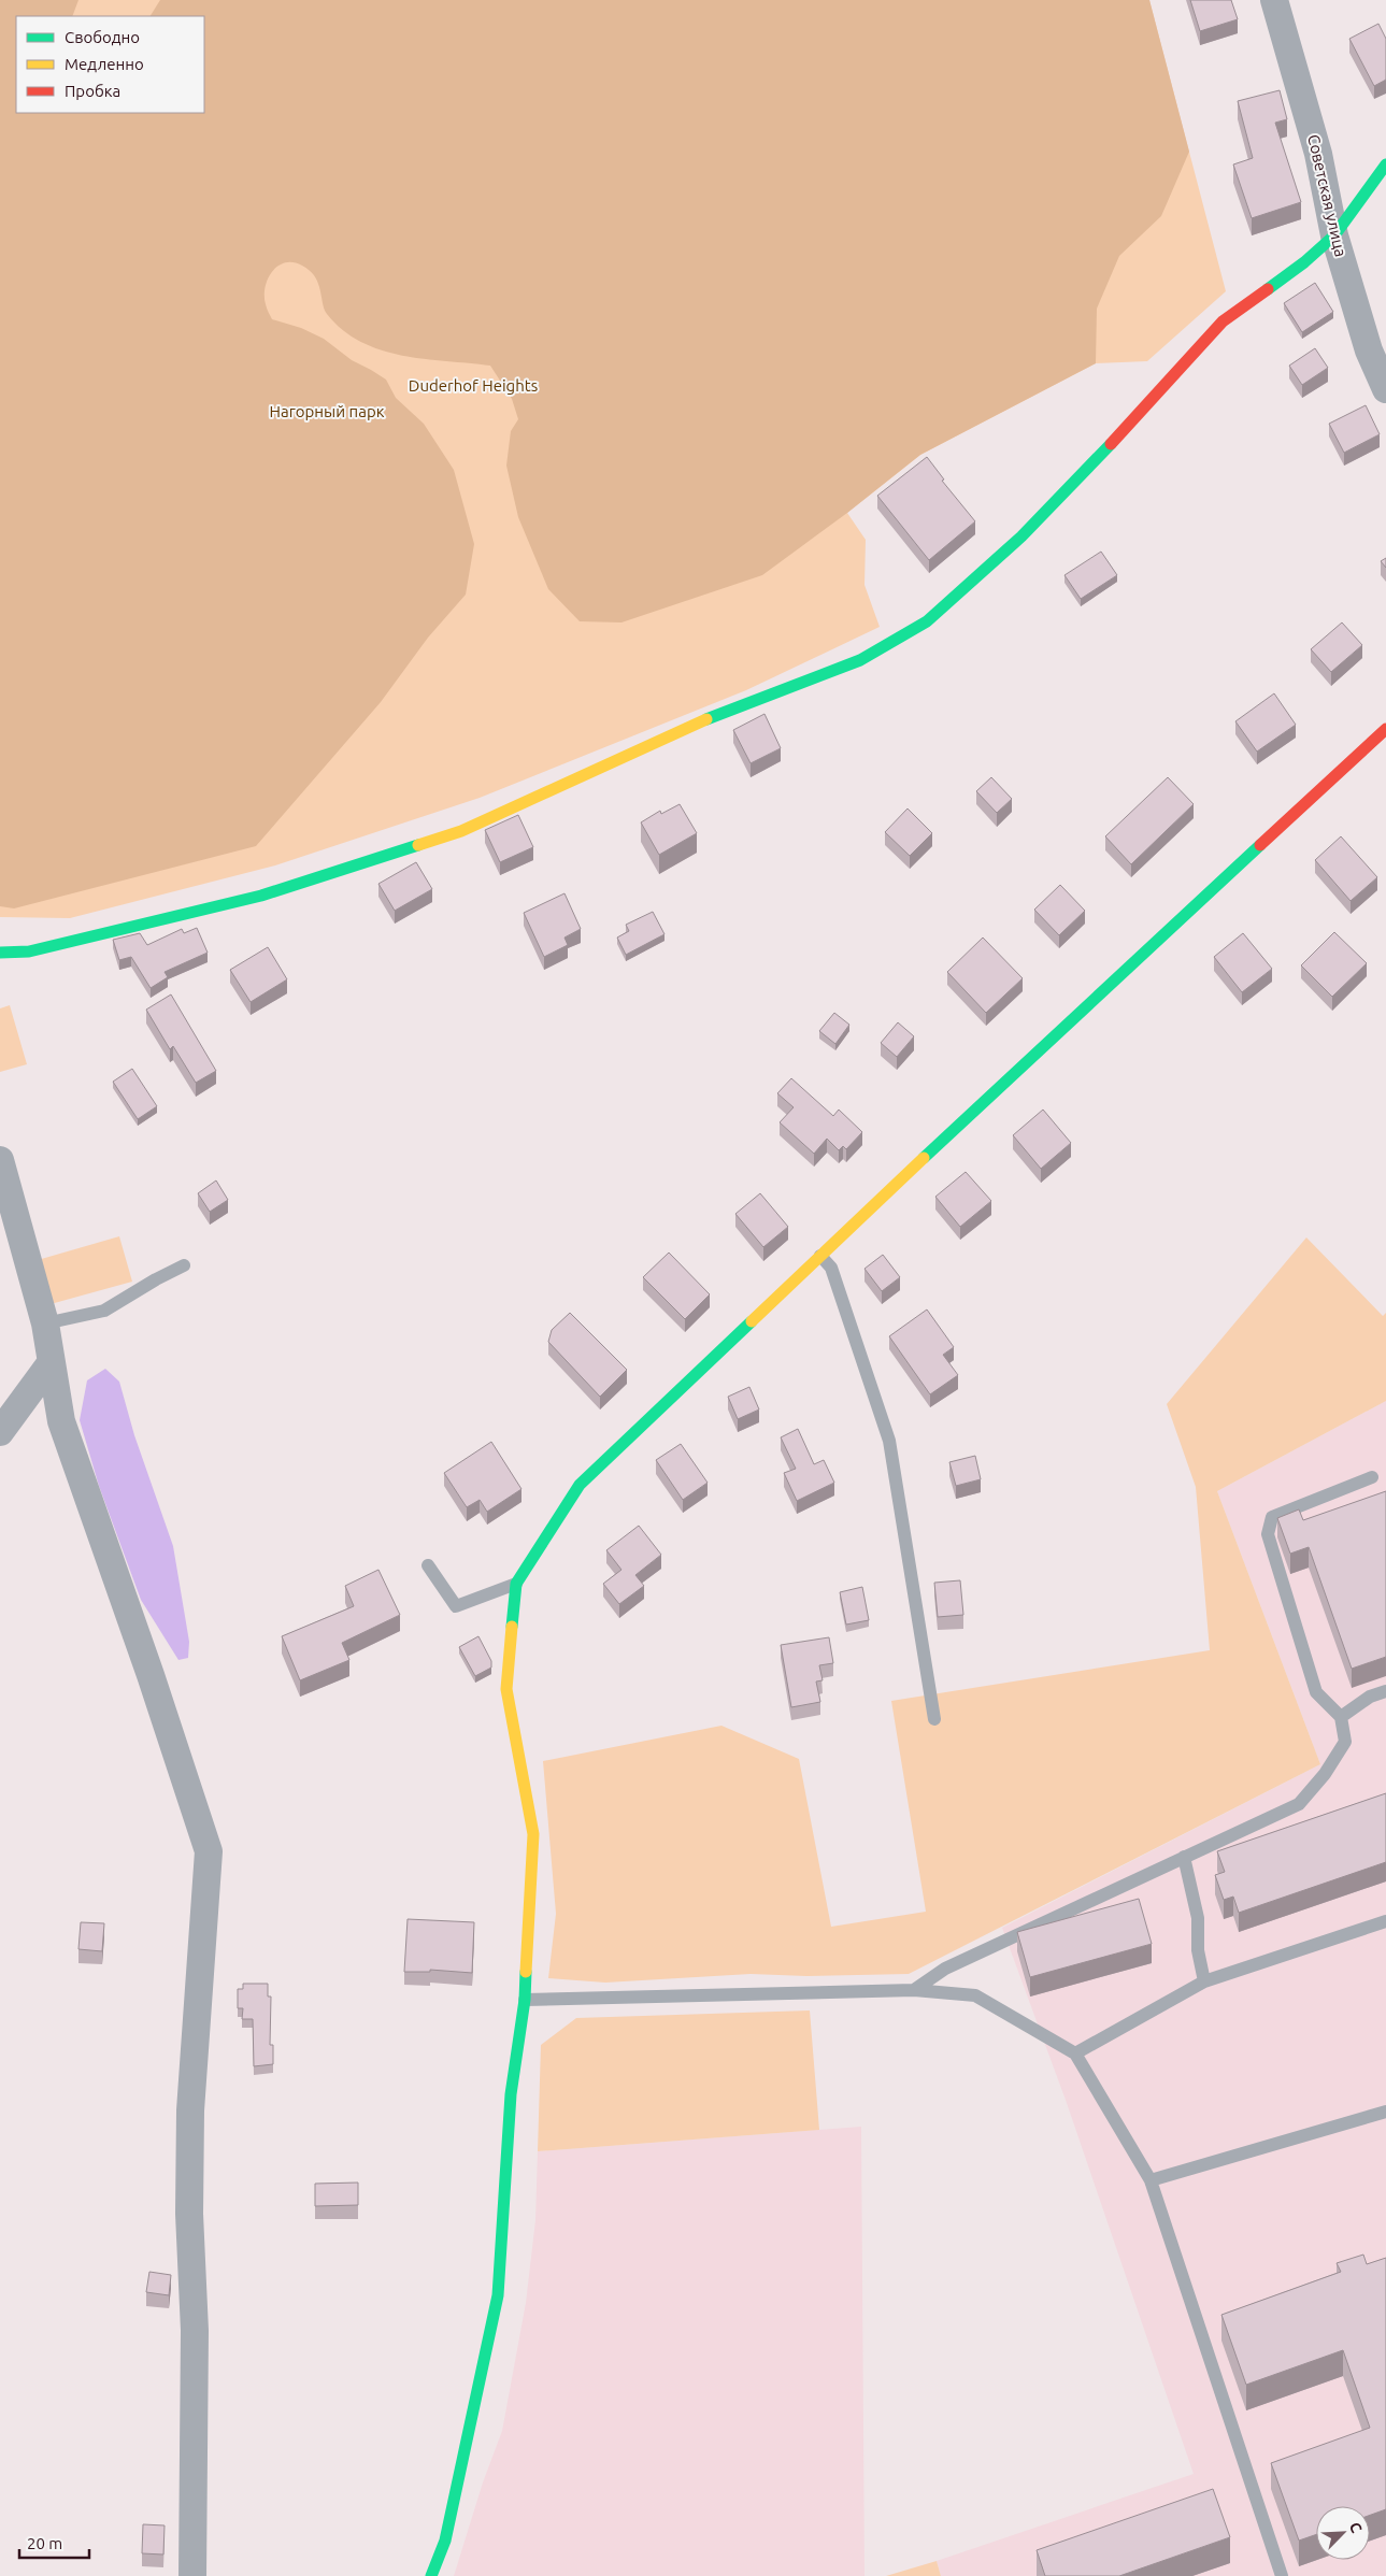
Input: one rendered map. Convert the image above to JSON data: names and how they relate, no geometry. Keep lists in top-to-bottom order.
{
  "streets": {
    "street": ["Советская улица"]
  },
  "parks": ["Duderhof Heights", "Нагорный парк"],
  "legend": ["Свободно", "Медленно", "Пробка"],
  "scale_bar": "20 m",
  "north": "top right"
}
